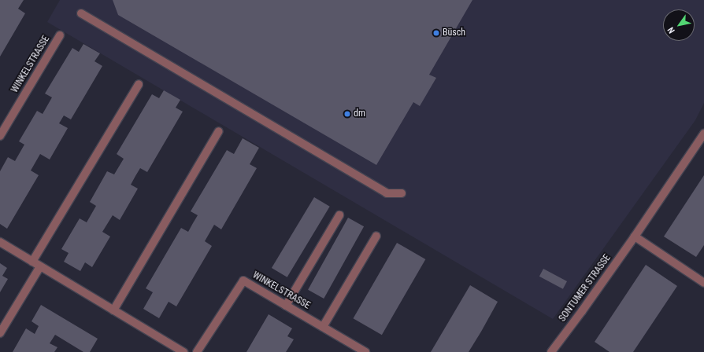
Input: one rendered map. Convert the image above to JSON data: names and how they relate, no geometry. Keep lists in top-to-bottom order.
{
  "streets": {
    "street": ["WINKELSTRASSE", "SONTUMER STRASSE"]
  },
  "places": ["Büsch", "dm"],
  "north": "bottom left"
}
